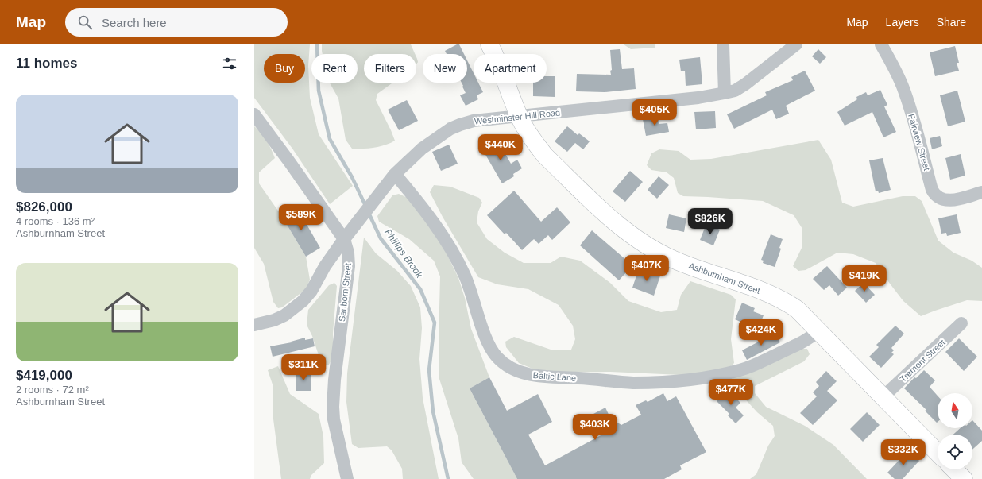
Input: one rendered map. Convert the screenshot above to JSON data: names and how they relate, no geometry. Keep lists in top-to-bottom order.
{
  "streets": {
    "main road": ["Ashburnham Street"],
    "street": [
      "Westminster Hill Road",
      "Fairview Street",
      "Sanborn Street",
      "Tremont Street",
      "Baltic Lane"
    ]
  },
  "crossings": [
    ["Westminster Hill Road", "Ashburnham Street"],
    ["Westminster Hill Road", "Sanborn Street"],
    ["Westminster Hill Road", "Baltic Lane"],
    ["Ashburnham Street", "Tremont Street"],
    ["Ashburnham Street", "Baltic Lane"]
  ],
  "water": ["Phillips Brook"],
  "north": "top",
  "page": {
    "header": "Map",
    "search": "Search here",
    "nav": ["Map", "Layers", "Share"],
    "heading": "11 homes",
    "chip": [
      "Buy",
      "Rent",
      "Filters",
      "New",
      "Apartment"
    ],
    "list": [
      {
        "name": "$826,000",
        "note": "4 rooms · 136 m² · Ashburnham Street"
      },
      {
        "name": "$419,000",
        "note": "2 rooms · 72 m² · Ashburnham Street"
      }
    ],
    "price": [
      "$405K",
      "$440K",
      "$589K",
      "$826K",
      "$407K",
      "$419K",
      "$424K",
      "$311K",
      "$477K",
      "$403K",
      "$332K"
    ]
  }
}
